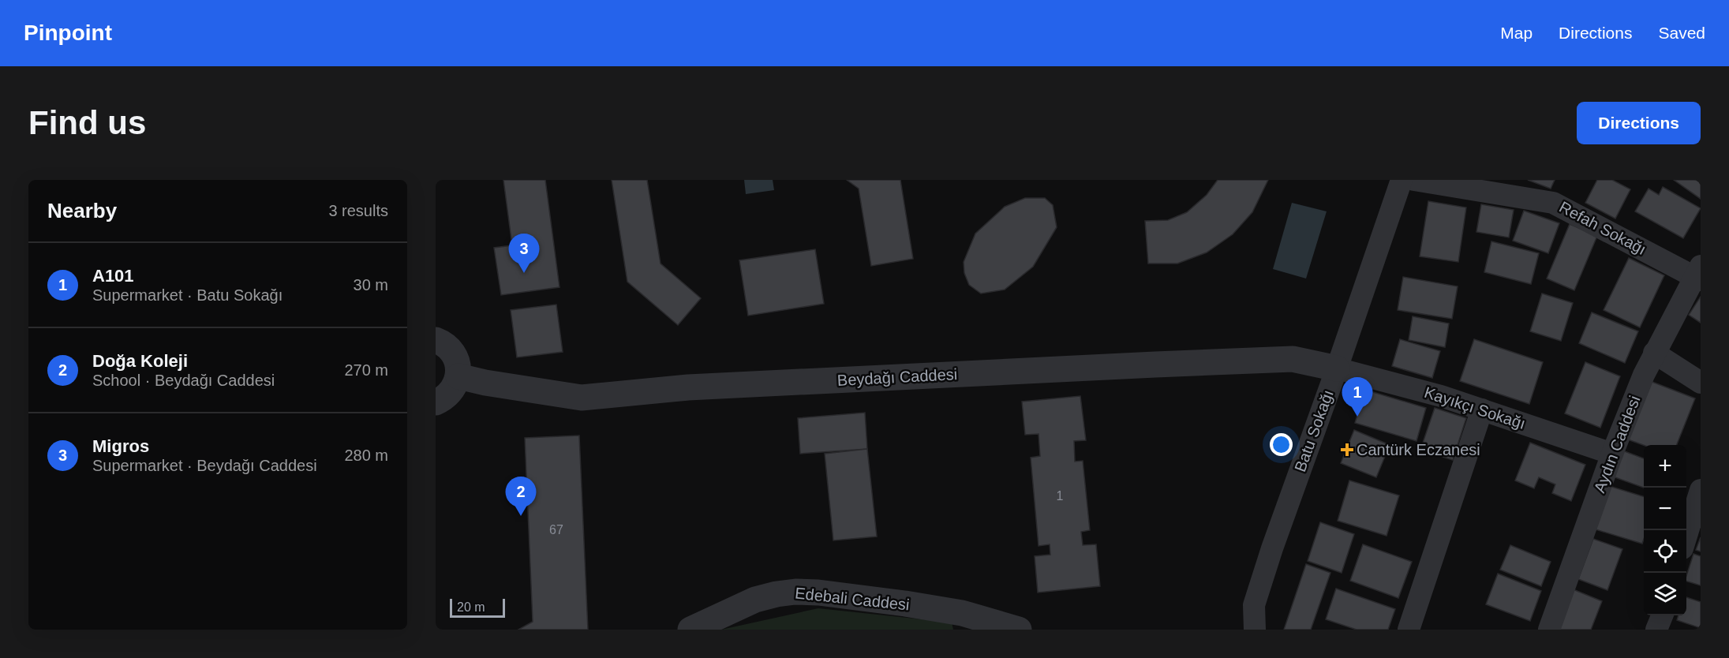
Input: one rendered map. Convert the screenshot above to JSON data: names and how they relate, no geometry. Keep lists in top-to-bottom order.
{
  "streets": {
    "street": [
      "Refah Sokağı",
      "Beydağı Caddesi",
      "Kayıkçı Sokağı",
      "Batu Sokağı",
      "Aydın Caddesi",
      "Edebali Caddesi"
    ]
  },
  "crossings": [
    ["Refah Sokağı", "Aydın Caddesi"],
    ["Beydağı Caddesi", "Kayıkçı Sokağı"],
    ["Beydağı Caddesi", "Batu Sokağı"],
    ["Kayıkçı Sokağı", "Batu Sokağı"],
    ["Kayıkçı Sokağı", "Aydın Caddesi"]
  ],
  "places": {
    "health": ["Cantürk Eczanesi"]
  },
  "house_numbers": ["1", "67"],
  "scale_bar": "20 m",
  "page": {
    "header": "Pinpoint",
    "nav": ["Map", "Directions", "Saved"],
    "buttons": "Directions",
    "title": "Find us",
    "heading": ["Nearby", "3 results"],
    "pins": ["3", "1", "2"],
    "list": [
      {
        "mark": "1",
        "name": "A101",
        "note": "Supermarket · Batu Sokağı",
        "value": "30 m"
      },
      {
        "mark": "2",
        "name": "Doğa Koleji",
        "note": "School · Beydağı Caddesi",
        "value": "270 m"
      },
      {
        "mark": "3",
        "name": "Migros",
        "note": "Supermarket · Beydağı Caddesi",
        "value": "280 m"
      }
    ],
    "map_buttons": ["+", "−"],
    "scale": "20 m"
  }
}
